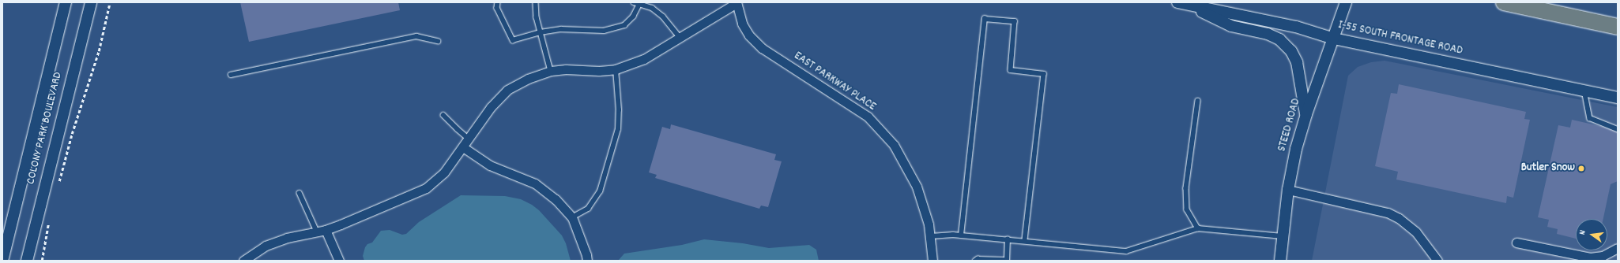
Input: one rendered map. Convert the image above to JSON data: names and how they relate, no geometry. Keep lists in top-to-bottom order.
{
  "streets": {
    "street": [
      "I-55 SOUTH FRONTAGE ROAD",
      "EAST PARKWAY PLACE",
      "STEED ROAD",
      "COLONY PARK BOULEVARD"
    ]
  },
  "crossings": [
    ["I-55 SOUTH FRONTAGE ROAD", "STEED ROAD"]
  ],
  "places": ["Butler Snow"],
  "north": "left"
}
